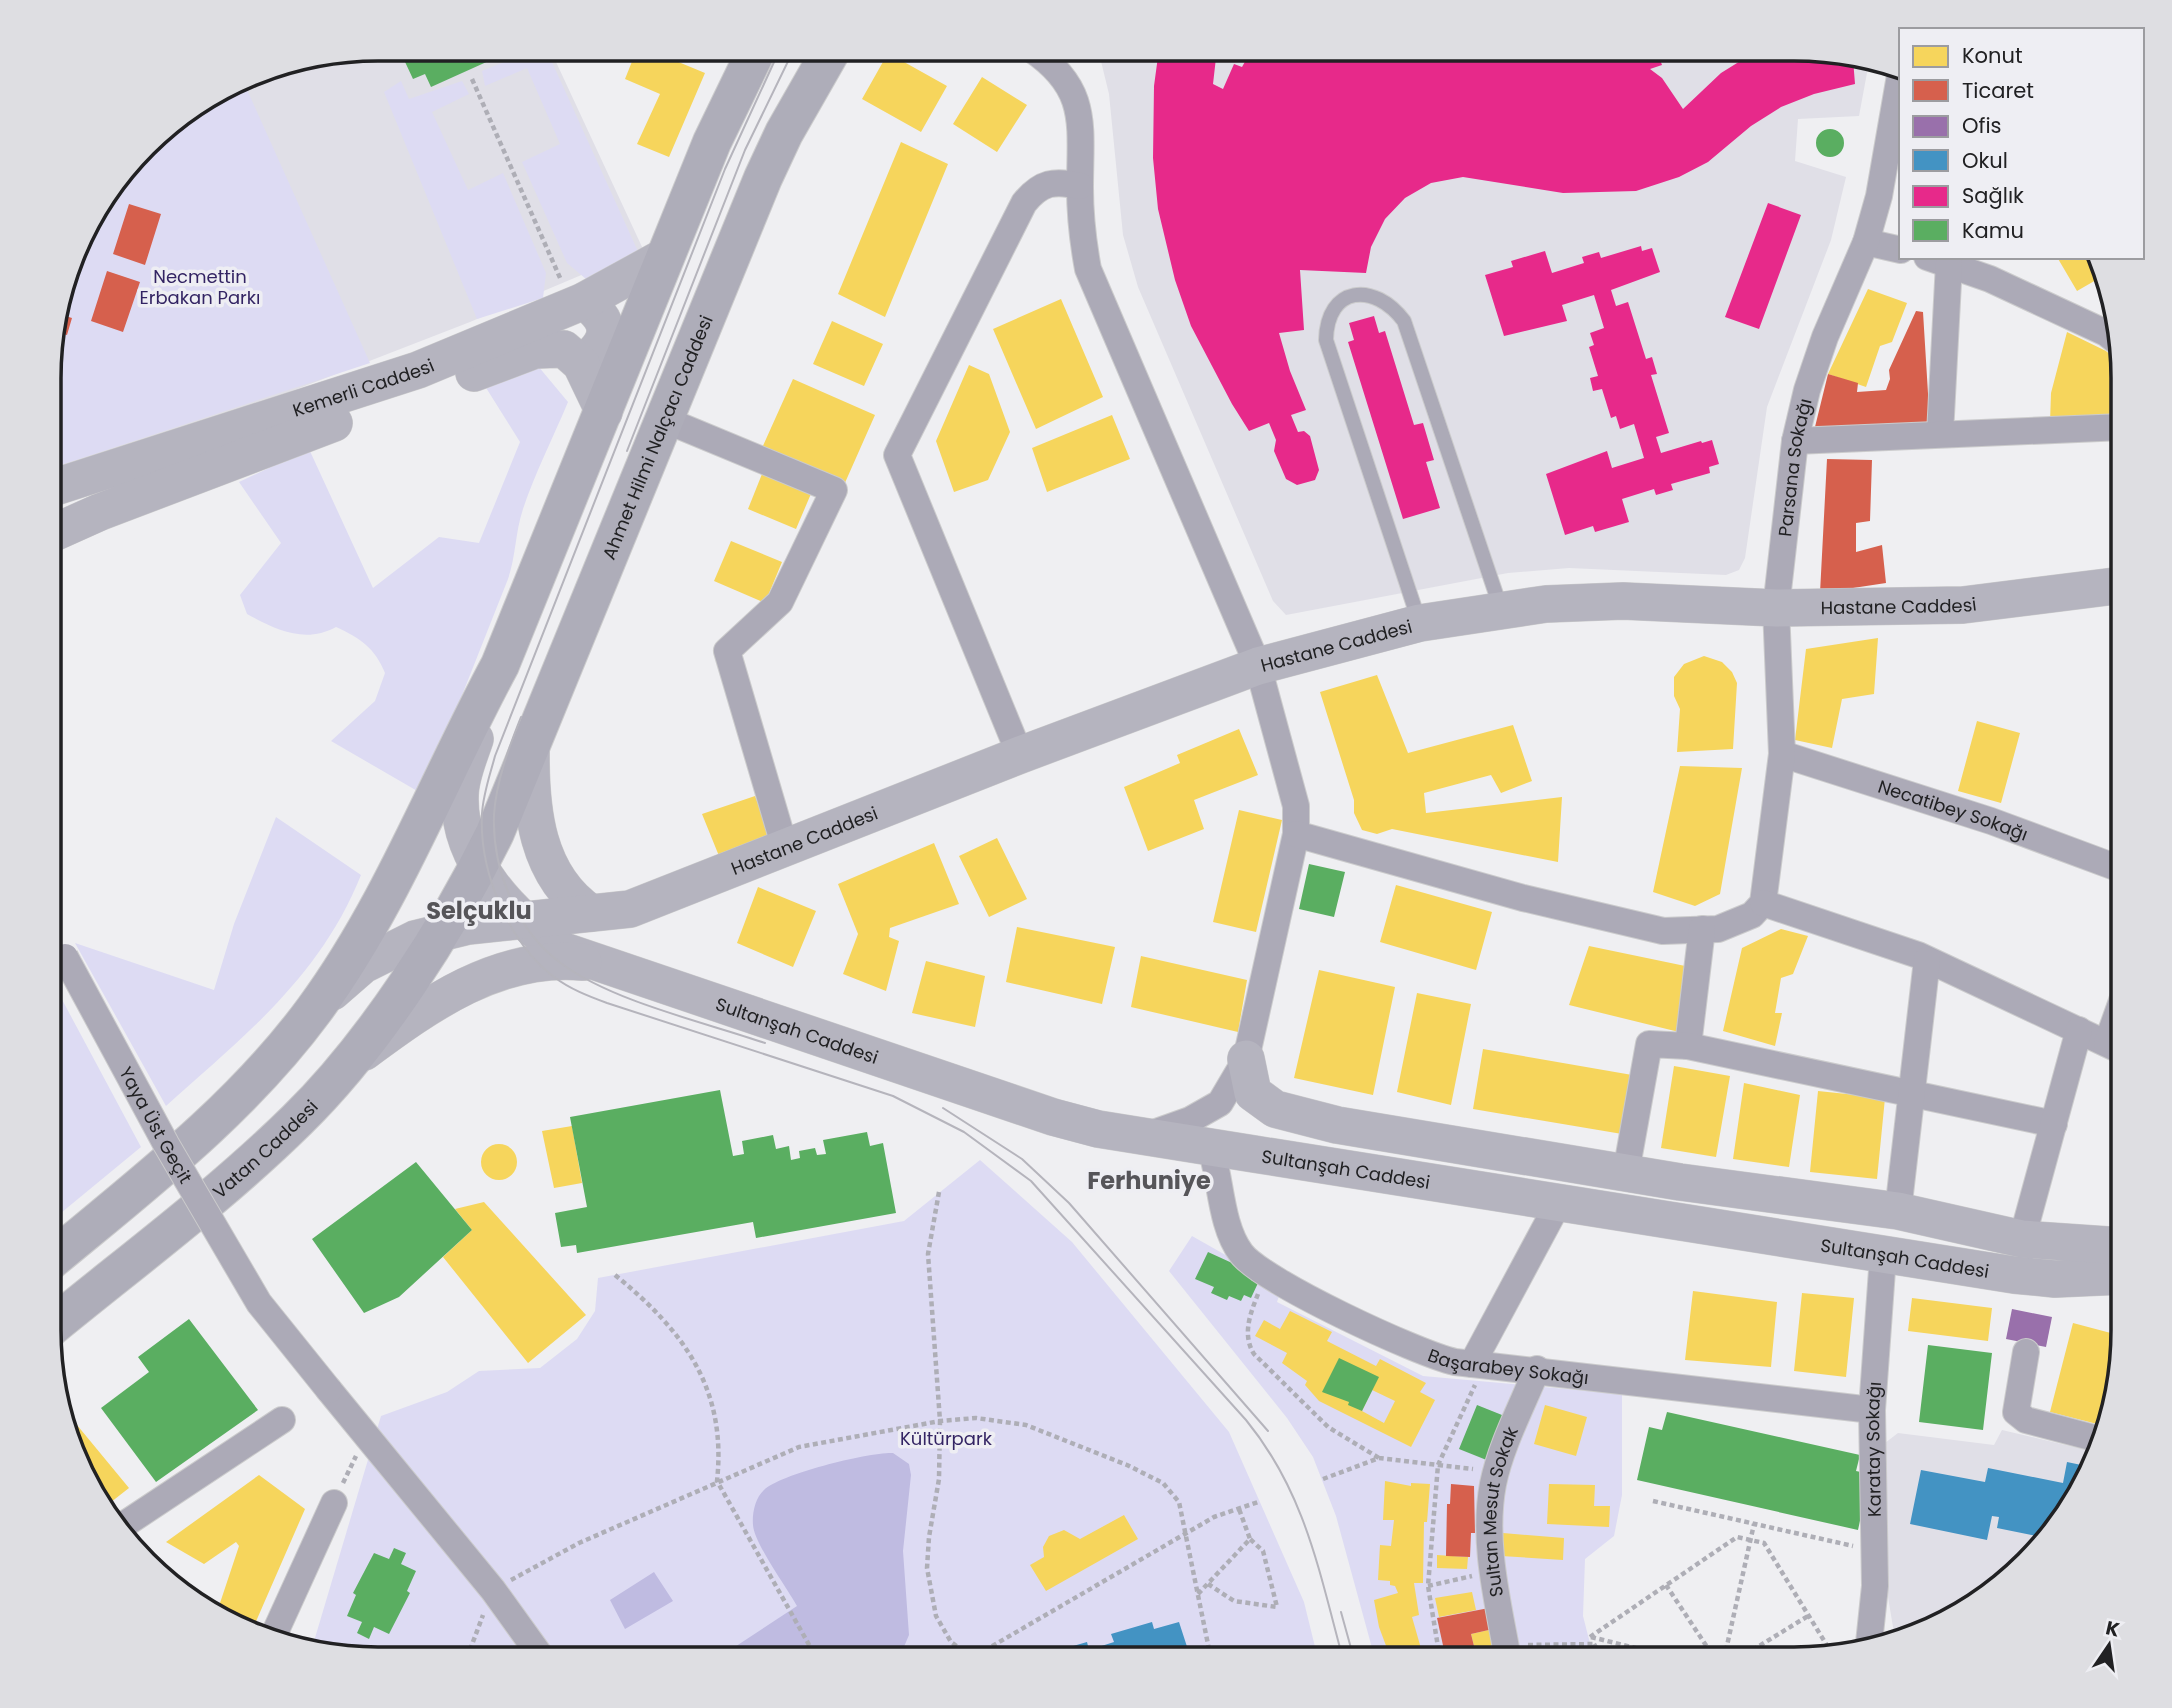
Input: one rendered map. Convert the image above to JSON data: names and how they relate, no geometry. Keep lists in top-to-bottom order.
{
  "streets": {
    "main road": ["Ahmet Hilmi Nalçacı Caddesi", "Vatan Caddesi"],
    "street": [
      "Kemerli Caddesi",
      "Parsana Sokağı",
      "Hastane Caddesi",
      "Necatibey Sokağı",
      "Sultanşah Caddesi",
      "Yaya Üst Geçit",
      "Başarabey Sokağı",
      "Karatay Sokağı",
      "Sultan Mesut Sokak"
    ]
  },
  "crossings": [
    ["Ahmet Hilmi Nalçacı Caddesi", "Hastane Caddesi"],
    ["Ahmet Hilmi Nalçacı Caddesi", "Vatan Caddesi"],
    ["Parsana Sokağı", "Hastane Caddesi"],
    ["Parsana Sokağı", "Necatibey Sokağı"],
    ["Hastane Caddesi", "Vatan Caddesi"],
    ["Sultanşah Caddesi", "Başarabey Sokağı"],
    ["Sultanşah Caddesi", "Karatay Sokağı"],
    ["Başarabey Sokağı", "Karatay Sokağı"],
    ["Başarabey Sokağı", "Sultan Mesut Sokak"]
  ],
  "districts": ["Selçuklu", "Ferhuniye"],
  "parks": ["Necmettin Erbakan Parkı", "Kültürpark"],
  "legend": [
    "Konut",
    "Ticaret",
    "Ofis",
    "Okul",
    "Sağlık",
    "Kamu"
  ],
  "north": "top"
}
